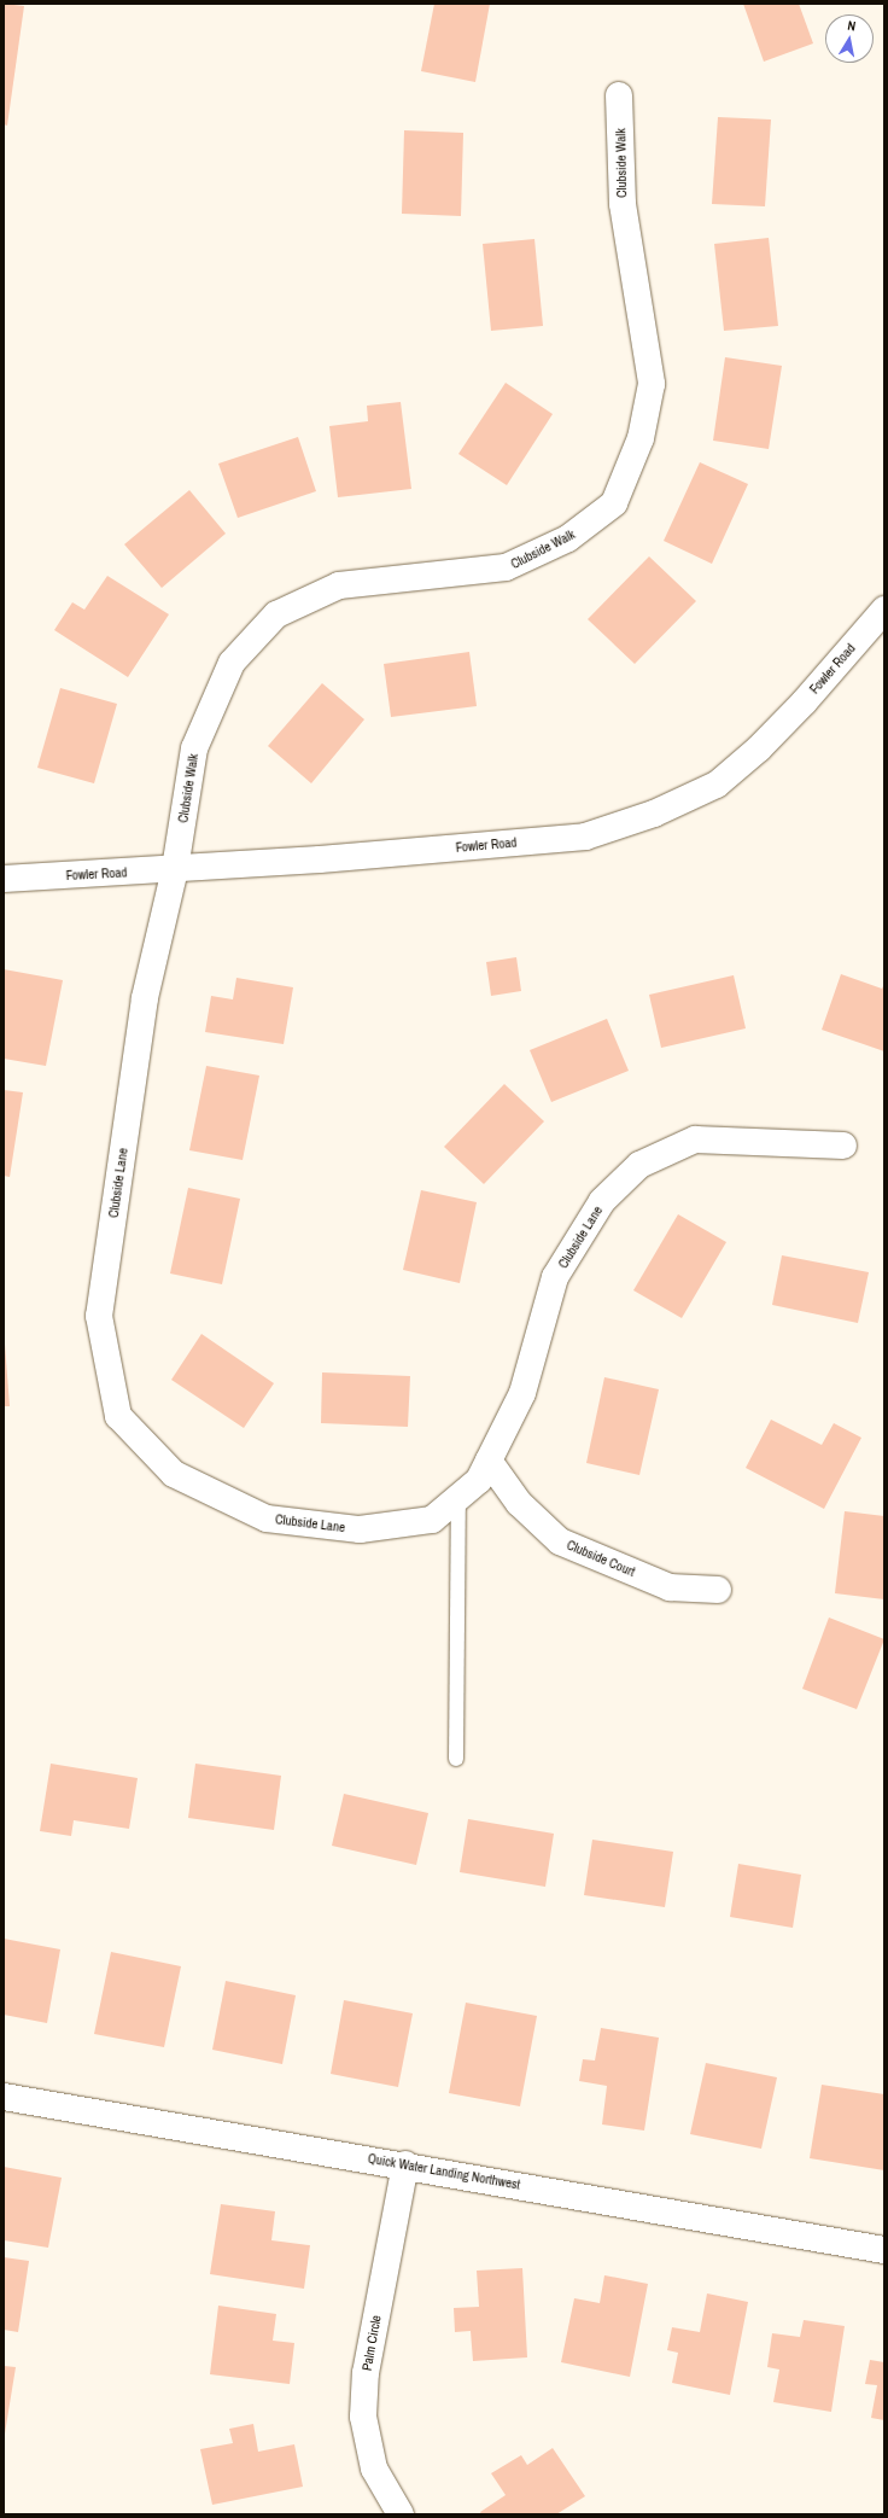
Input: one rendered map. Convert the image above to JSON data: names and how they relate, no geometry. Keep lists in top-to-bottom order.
{
  "streets": {
    "street": [
      "Clubside Walk",
      "Fowler Road",
      "Clubside Lane",
      "Clubside Court",
      "Quick Water Landing Northwest",
      "Palm Circle"
    ]
  },
  "crossings": [
    ["Clubside Walk", "Fowler Road"],
    ["Clubside Walk", "Clubside Lane"],
    ["Fowler Road", "Clubside Lane"],
    ["Clubside Lane", "Clubside Court"],
    ["Quick Water Landing Northwest", "Palm Circle"]
  ],
  "north": "top"
}
